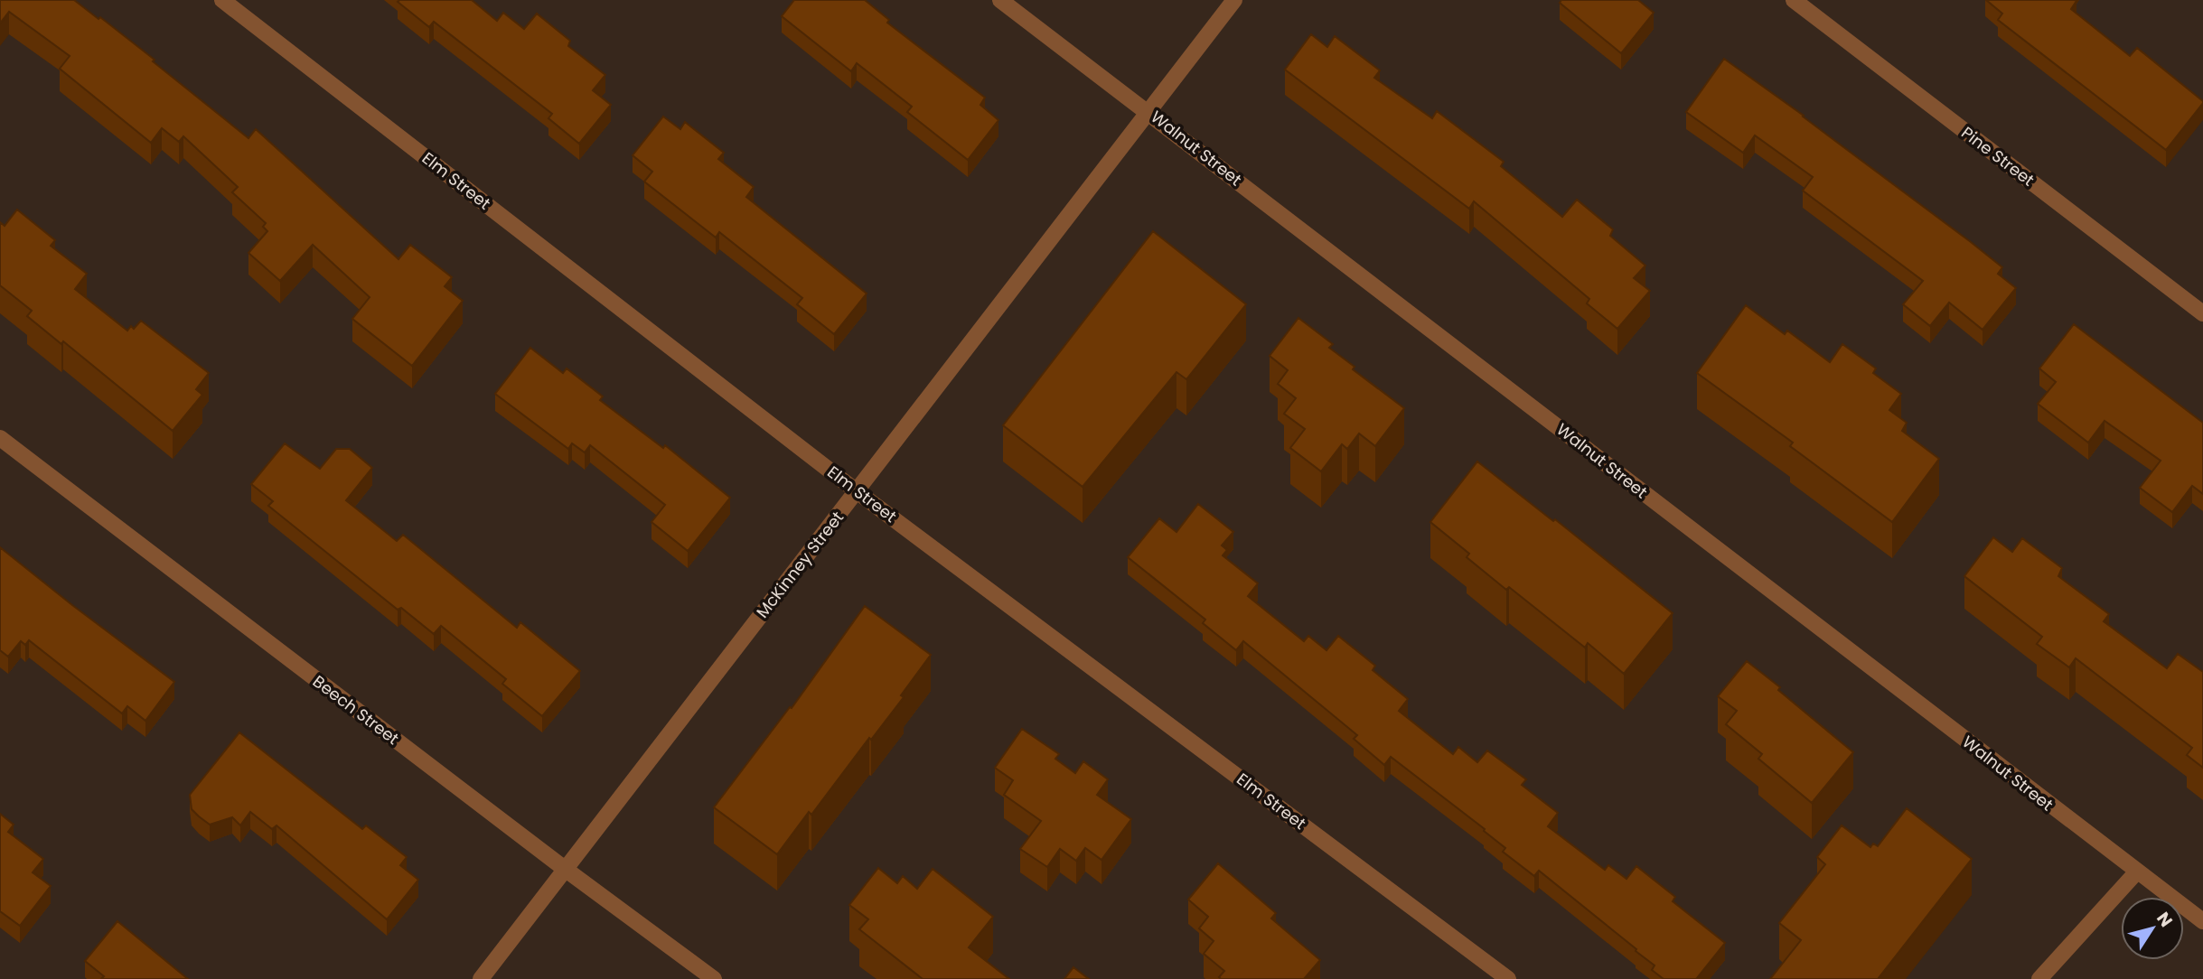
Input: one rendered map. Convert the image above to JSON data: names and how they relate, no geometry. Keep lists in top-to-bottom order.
{
  "streets": {
    "street": [
      "Walnut Street",
      "Pine Street",
      "Elm Street",
      "McKinney Street",
      "Beech Street"
    ]
  },
  "crossings": [
    ["Walnut Street", "McKinney Street"],
    ["Elm Street", "McKinney Street"],
    ["McKinney Street", "Beech Street"]
  ],
  "north": "top right"
}
